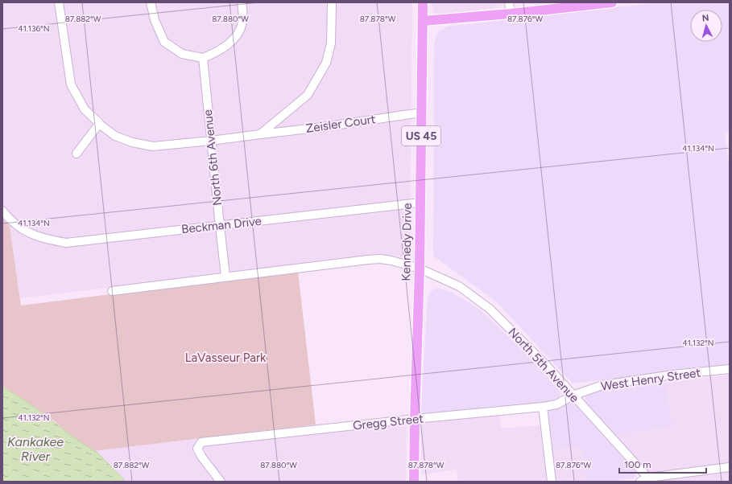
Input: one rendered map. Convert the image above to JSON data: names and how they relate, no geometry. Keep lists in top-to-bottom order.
{
  "streets": {
    "main road": ["US 45", "Kennedy Drive"],
    "street": [
      "Zeisler Court",
      "North 6th Avenue",
      "Beckman Drive",
      "North 5th Avenue",
      "West Henry Street",
      "Gregg Street"
    ]
  },
  "crossings": [
    ["Zeisler Court", "North 6th Avenue"],
    ["Zeisler Court", "Kennedy Drive"],
    ["North 6th Avenue", "Beckman Drive"],
    ["North 6th Avenue", "North 5th Avenue"],
    ["Beckman Drive", "Kennedy Drive"],
    ["Kennedy Drive", "North 5th Avenue"],
    ["Kennedy Drive", "Gregg Street"],
    ["North 5th Avenue", "West Henry Street"],
    ["North 5th Avenue", "Gregg Street"],
    ["West Henry Street", "Gregg Street"]
  ],
  "water": ["Kankakee River"],
  "parks": ["LaVasseur Park"],
  "scale_bar": "100 m",
  "north": "top",
  "coordinates": [
    "87.882°W",
    "87.880°W",
    "87.878°W",
    "87.876°W",
    "41.136°N",
    "41.134°N",
    "41.132°N"
  ]
}
